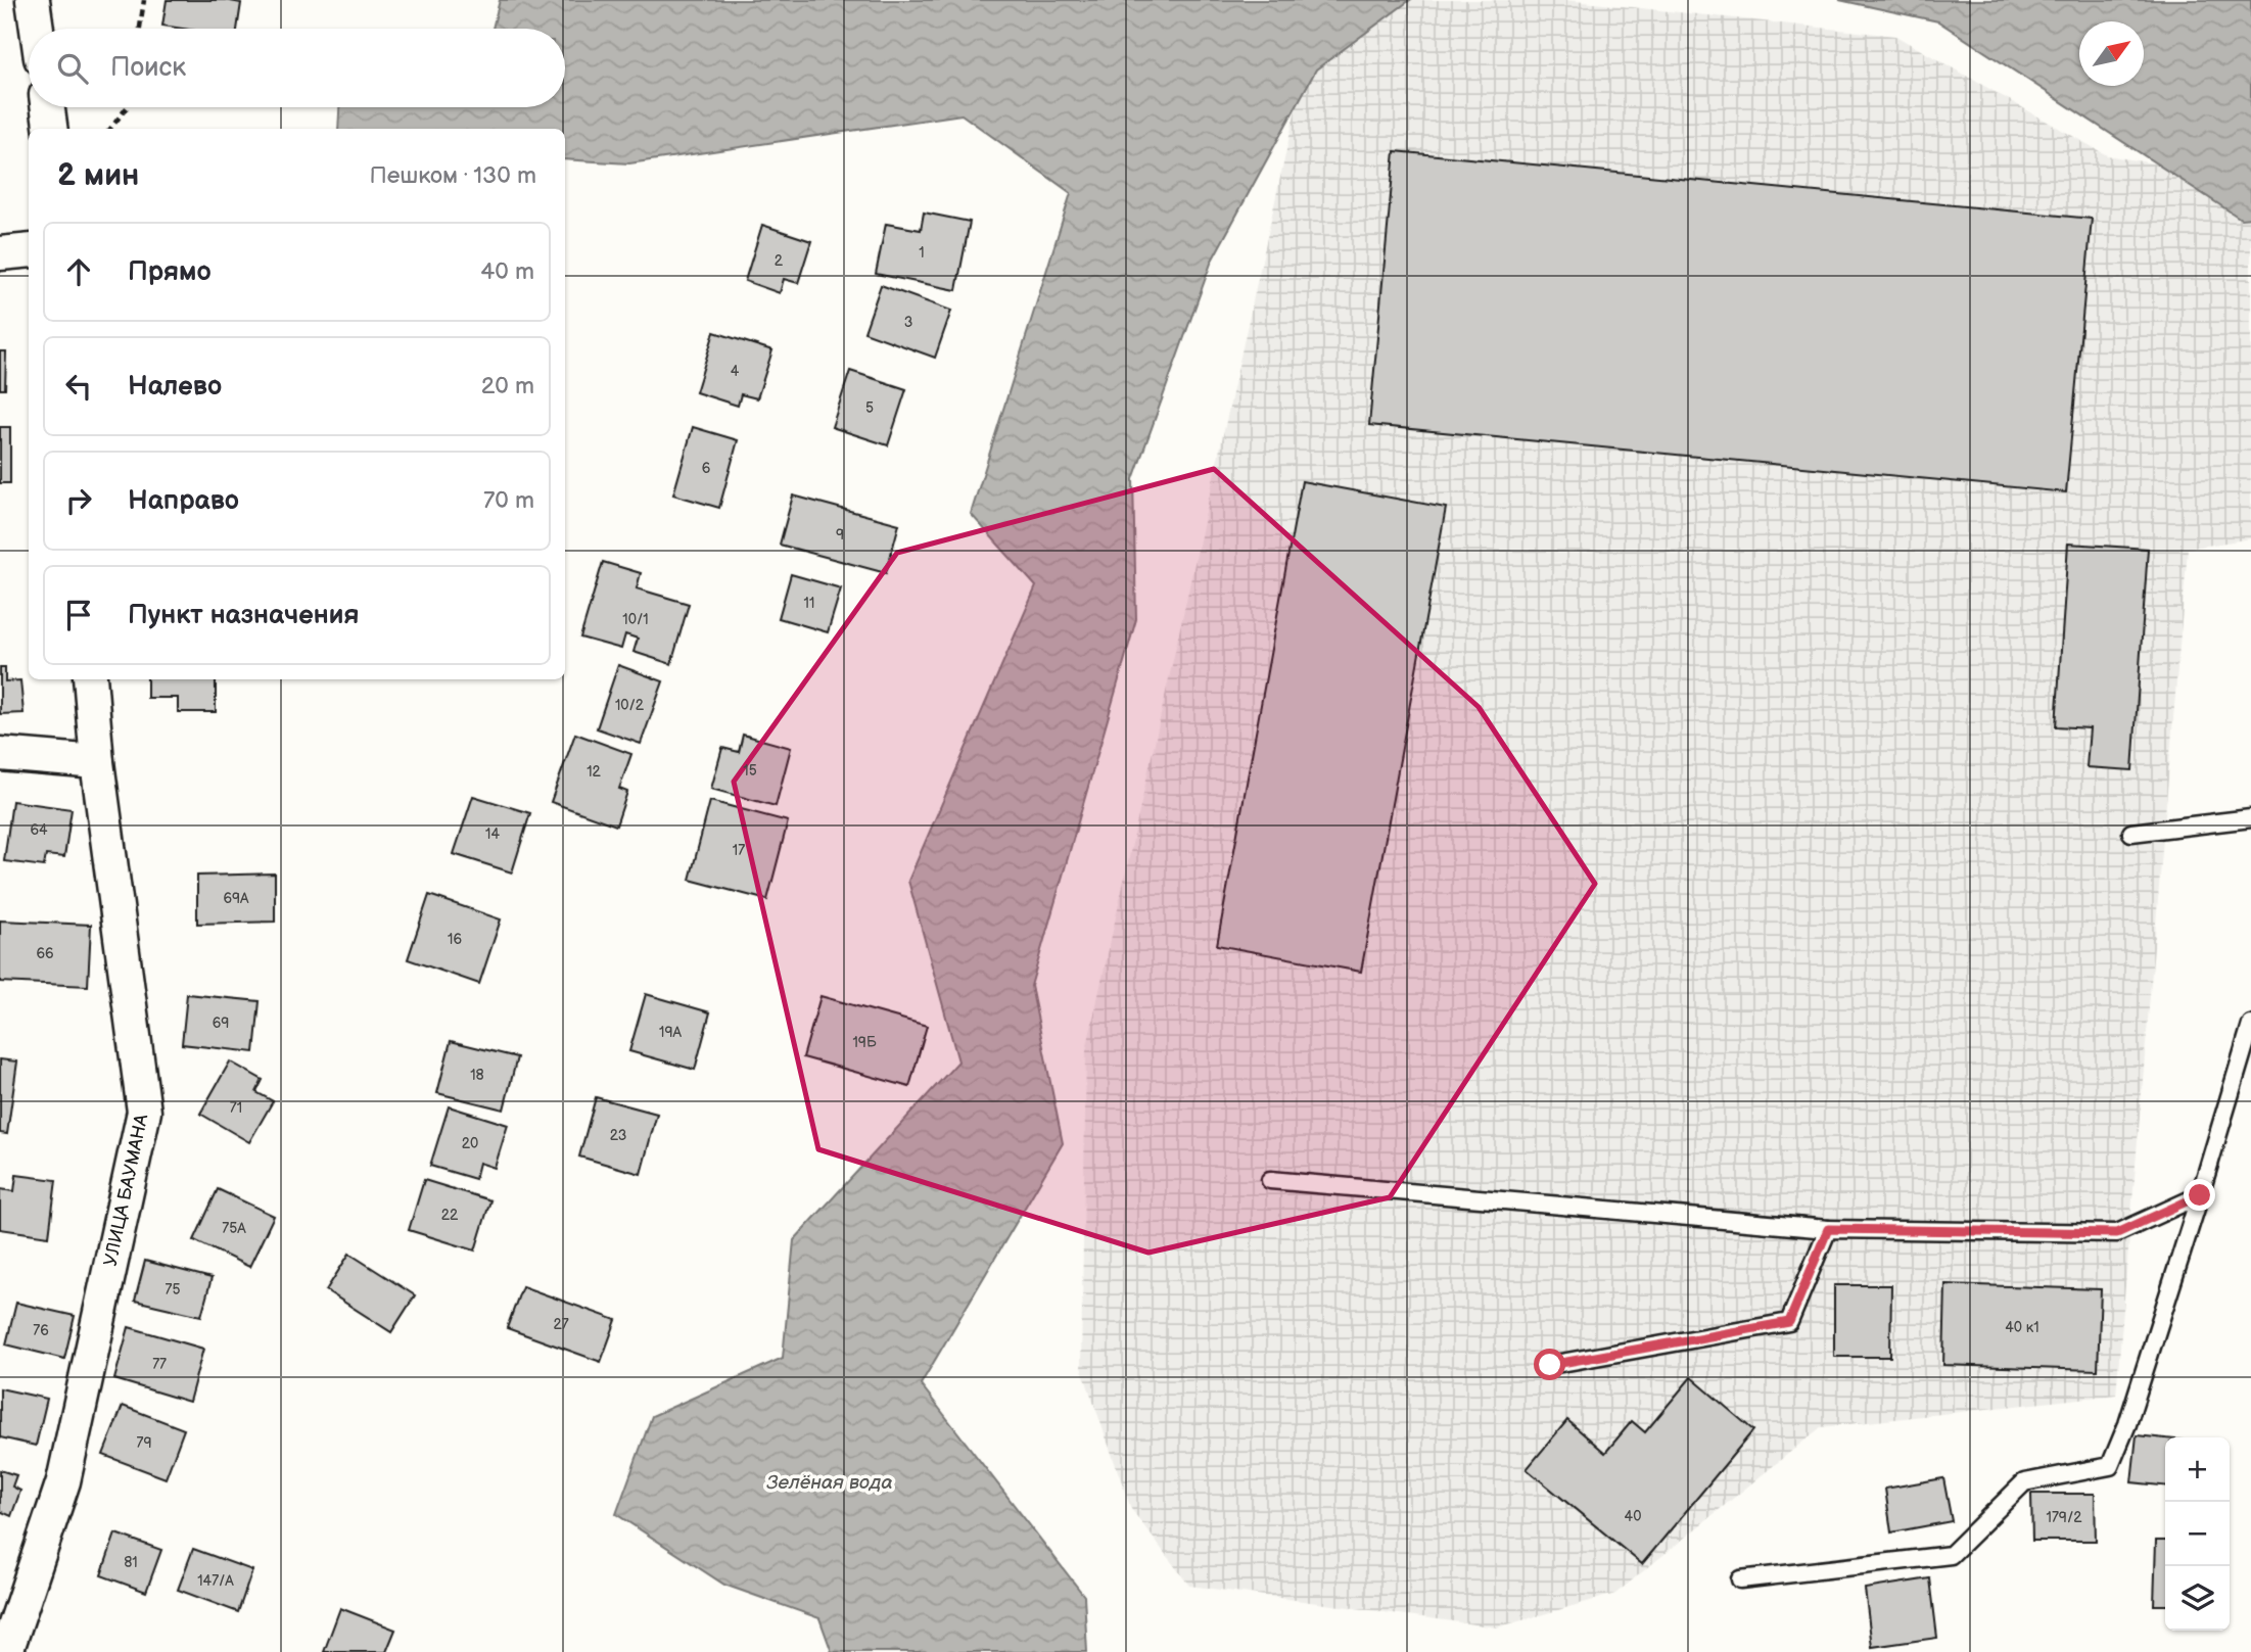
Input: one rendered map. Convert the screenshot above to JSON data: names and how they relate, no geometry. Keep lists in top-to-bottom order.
{
  "streets": {
    "street": ["УЛИЦА БАУМАНА"]
  },
  "water": ["Зелёная вода"],
  "house_numbers": [
    "1",
    "2",
    "3",
    "4",
    "5",
    "6",
    "9",
    "11",
    "10/1",
    "10/2",
    "15",
    "12",
    "64",
    "14",
    "17",
    "69А",
    "16",
    "66",
    "69",
    "19А",
    "19Б",
    "18",
    "71",
    "23",
    "20",
    "22",
    "75А",
    "75",
    "27",
    "40 к1",
    "76",
    "77",
    "79",
    "40",
    "179/2",
    "81",
    "147/А"
  ],
  "north": "top right",
  "page": {
    "search": "Поиск",
    "heading": ["2 мин", "Пешком · 130 m"],
    "list": [
      ["Прямо", "40 m"],
      ["Налево", "20 m"],
      ["Направо", "70 m"],
      "Пункт назначения"
    ],
    "map_buttons": ["+", "−"]
  }
}
